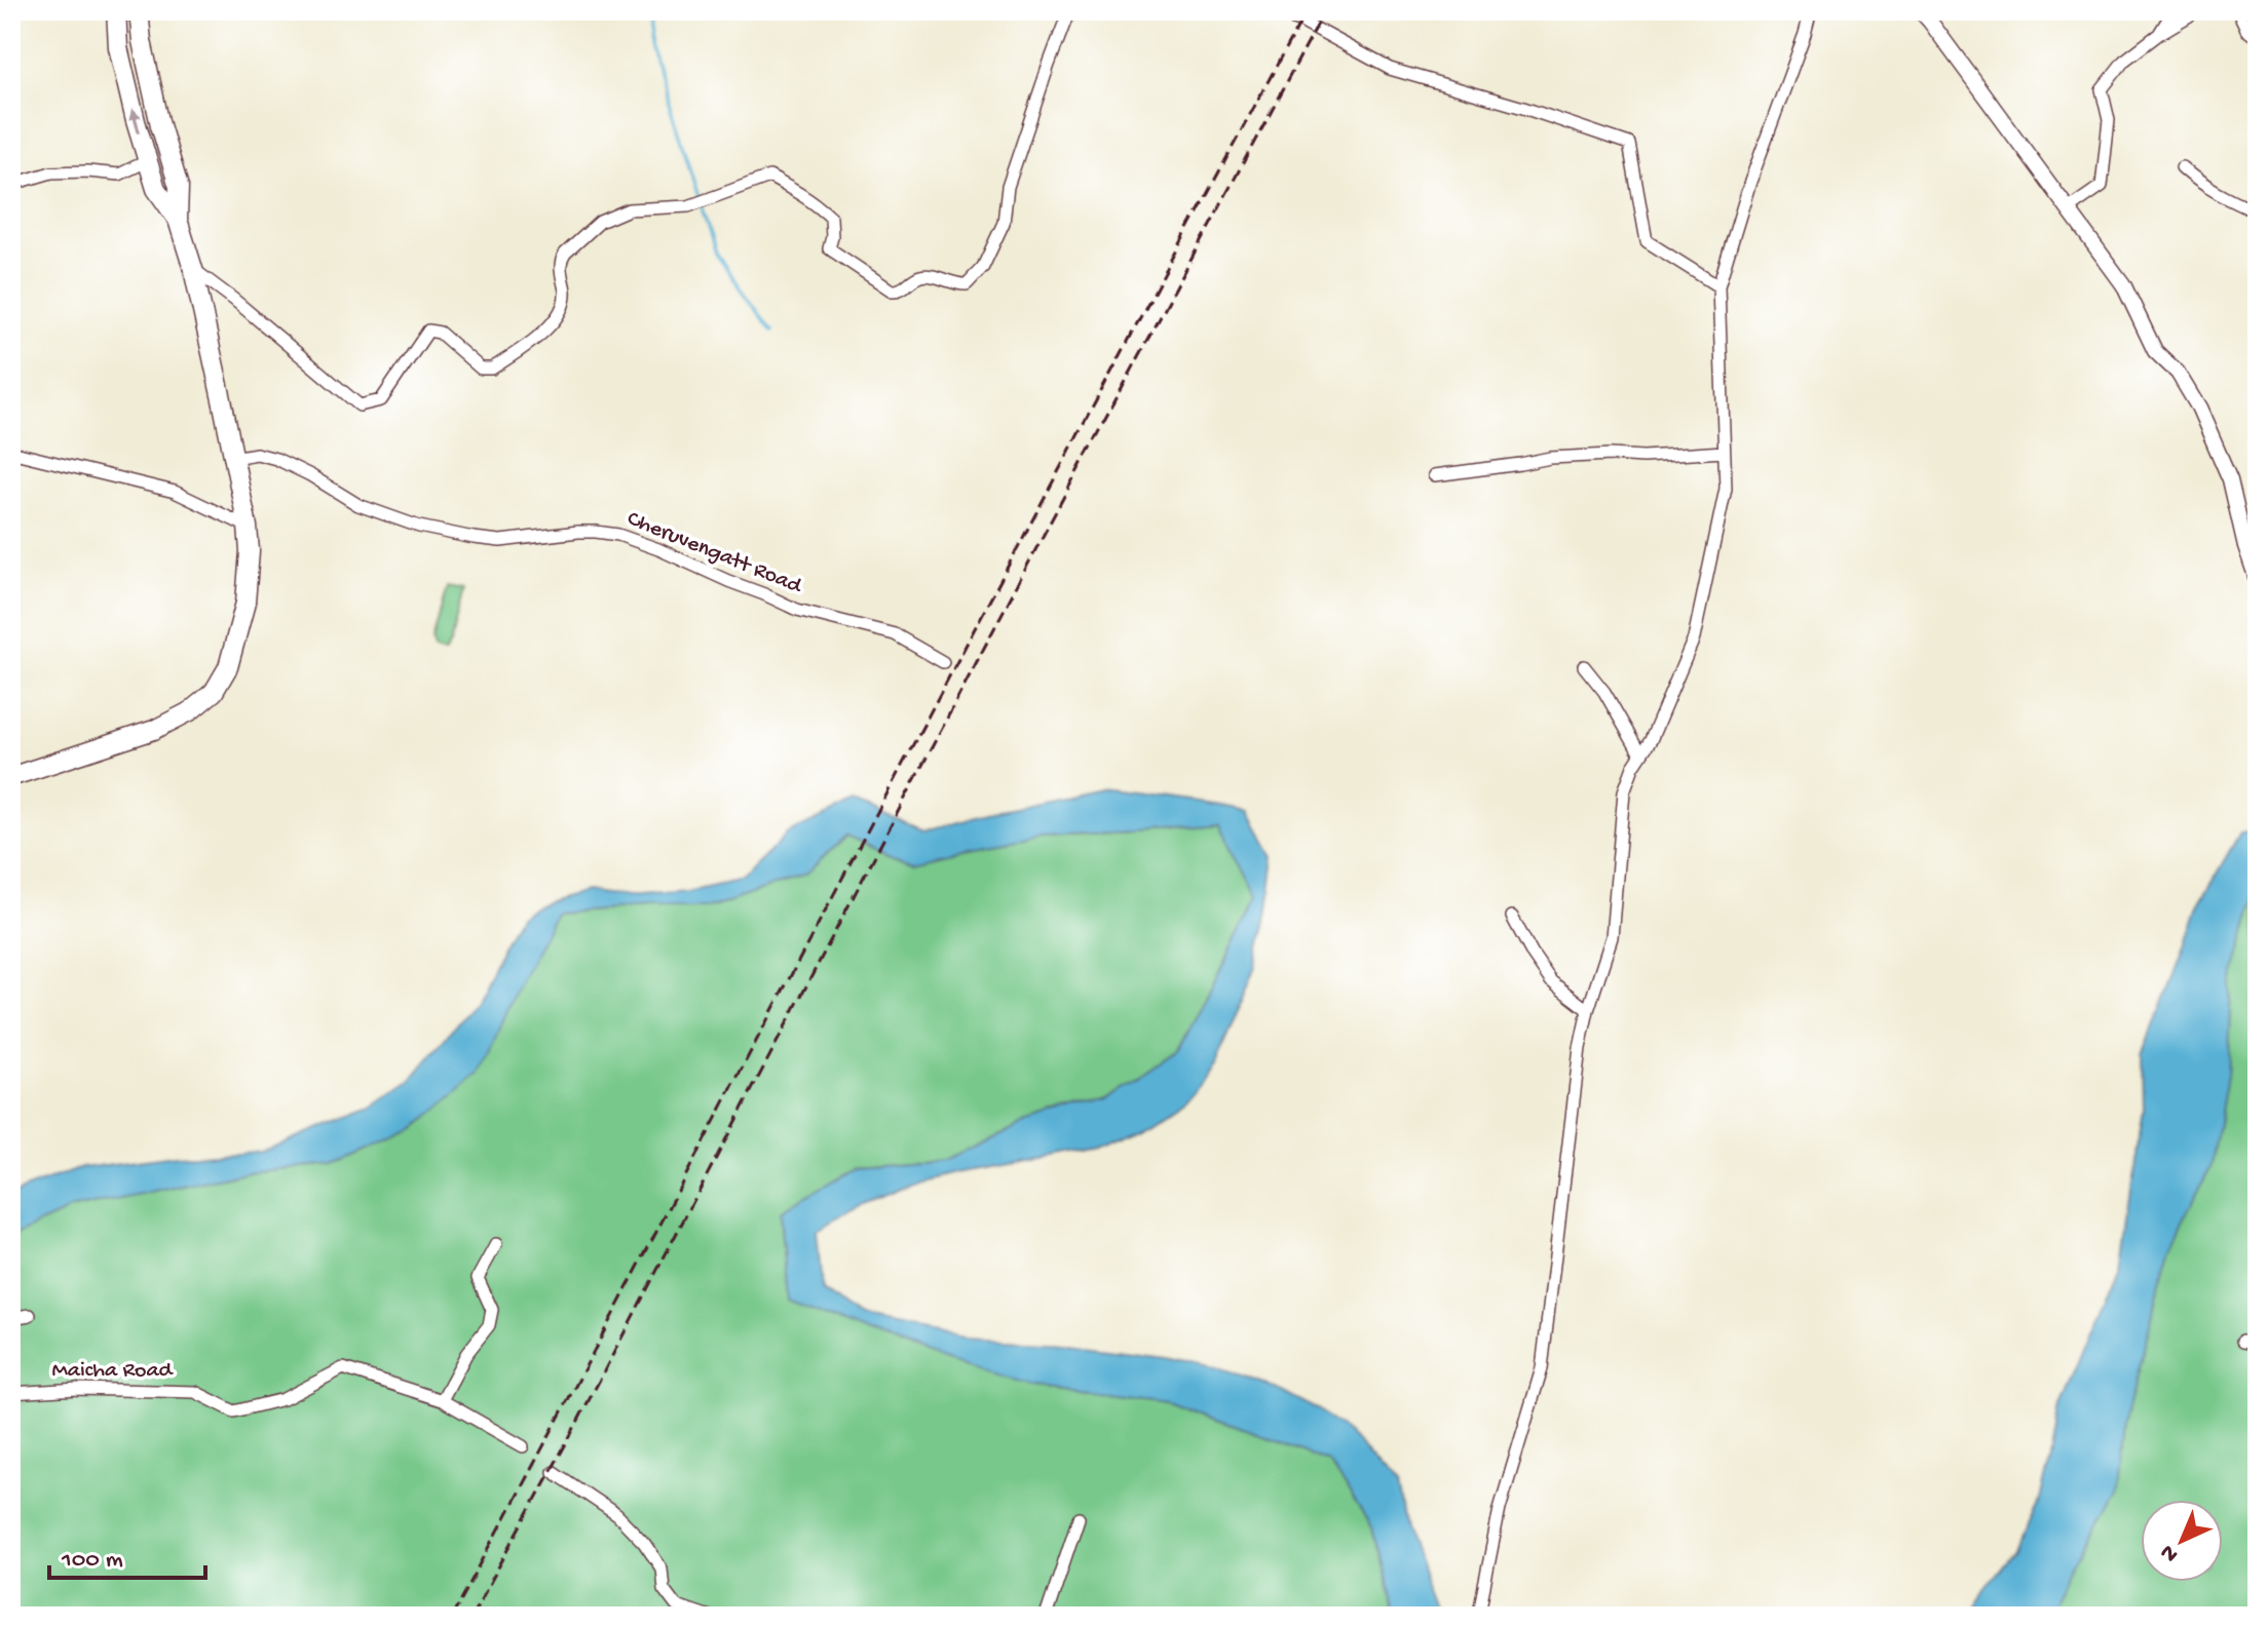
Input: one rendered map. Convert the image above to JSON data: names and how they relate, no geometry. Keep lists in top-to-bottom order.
{
  "streets": {
    "street": ["Cheruvengatt Road", "Maicha Road"]
  },
  "scale_bar": "100 m",
  "north": "bottom left"
}
